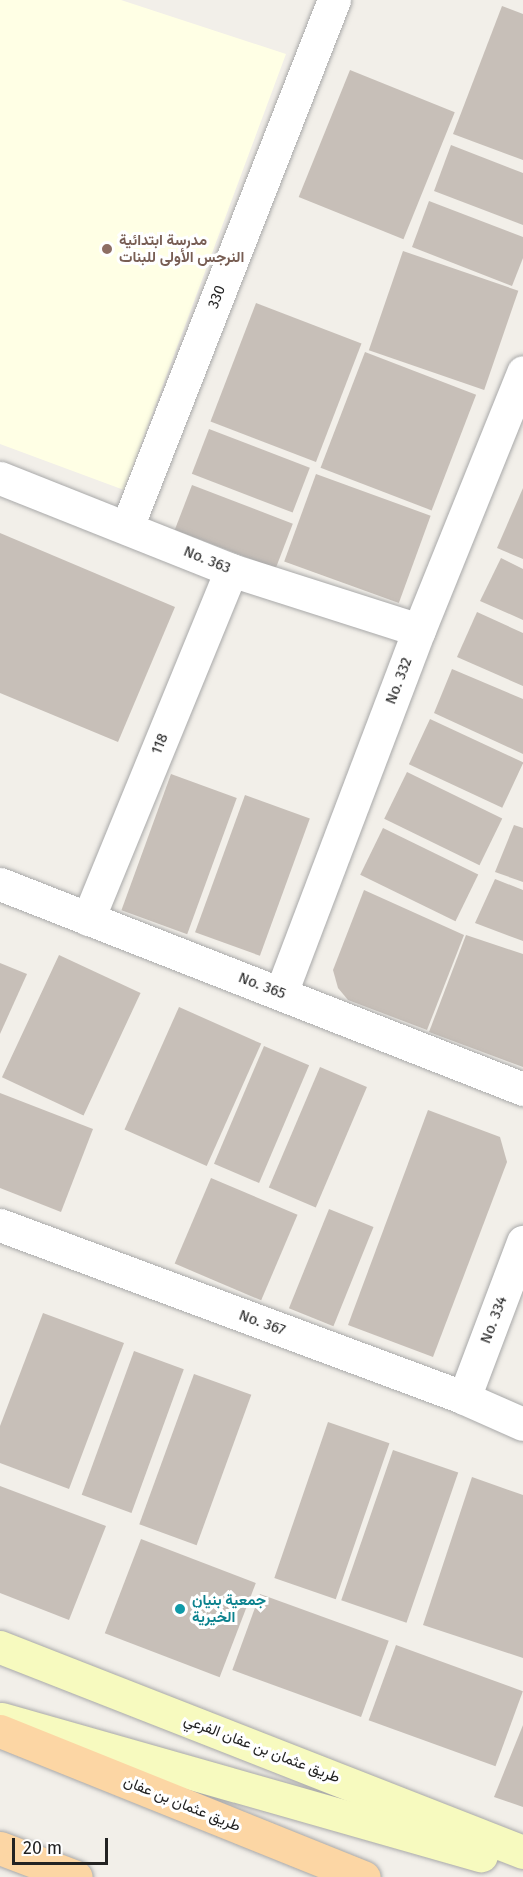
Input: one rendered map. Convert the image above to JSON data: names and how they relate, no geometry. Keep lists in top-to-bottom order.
{
  "streets": {
    "main road": ["طريق عثمان بن عفان الفرعي", "طريق عثمان بن عفان"],
    "street": [
      "330",
      "No. 363",
      "No. 332",
      "118",
      "No. 365",
      "No. 334",
      "No. 367"
    ]
  },
  "crossings": [
    ["330", "No. 363"],
    ["No. 363", "No. 332"],
    ["No. 363", "118"],
    ["No. 332", "No. 365"],
    ["118", "No. 365"],
    ["No. 334", "No. 367"]
  ],
  "places": ["مدرسة ابتدائية النرجس الأولى للبنات", "جمعية بنيان الخيرية"],
  "scale_bar": "20 m"
}
